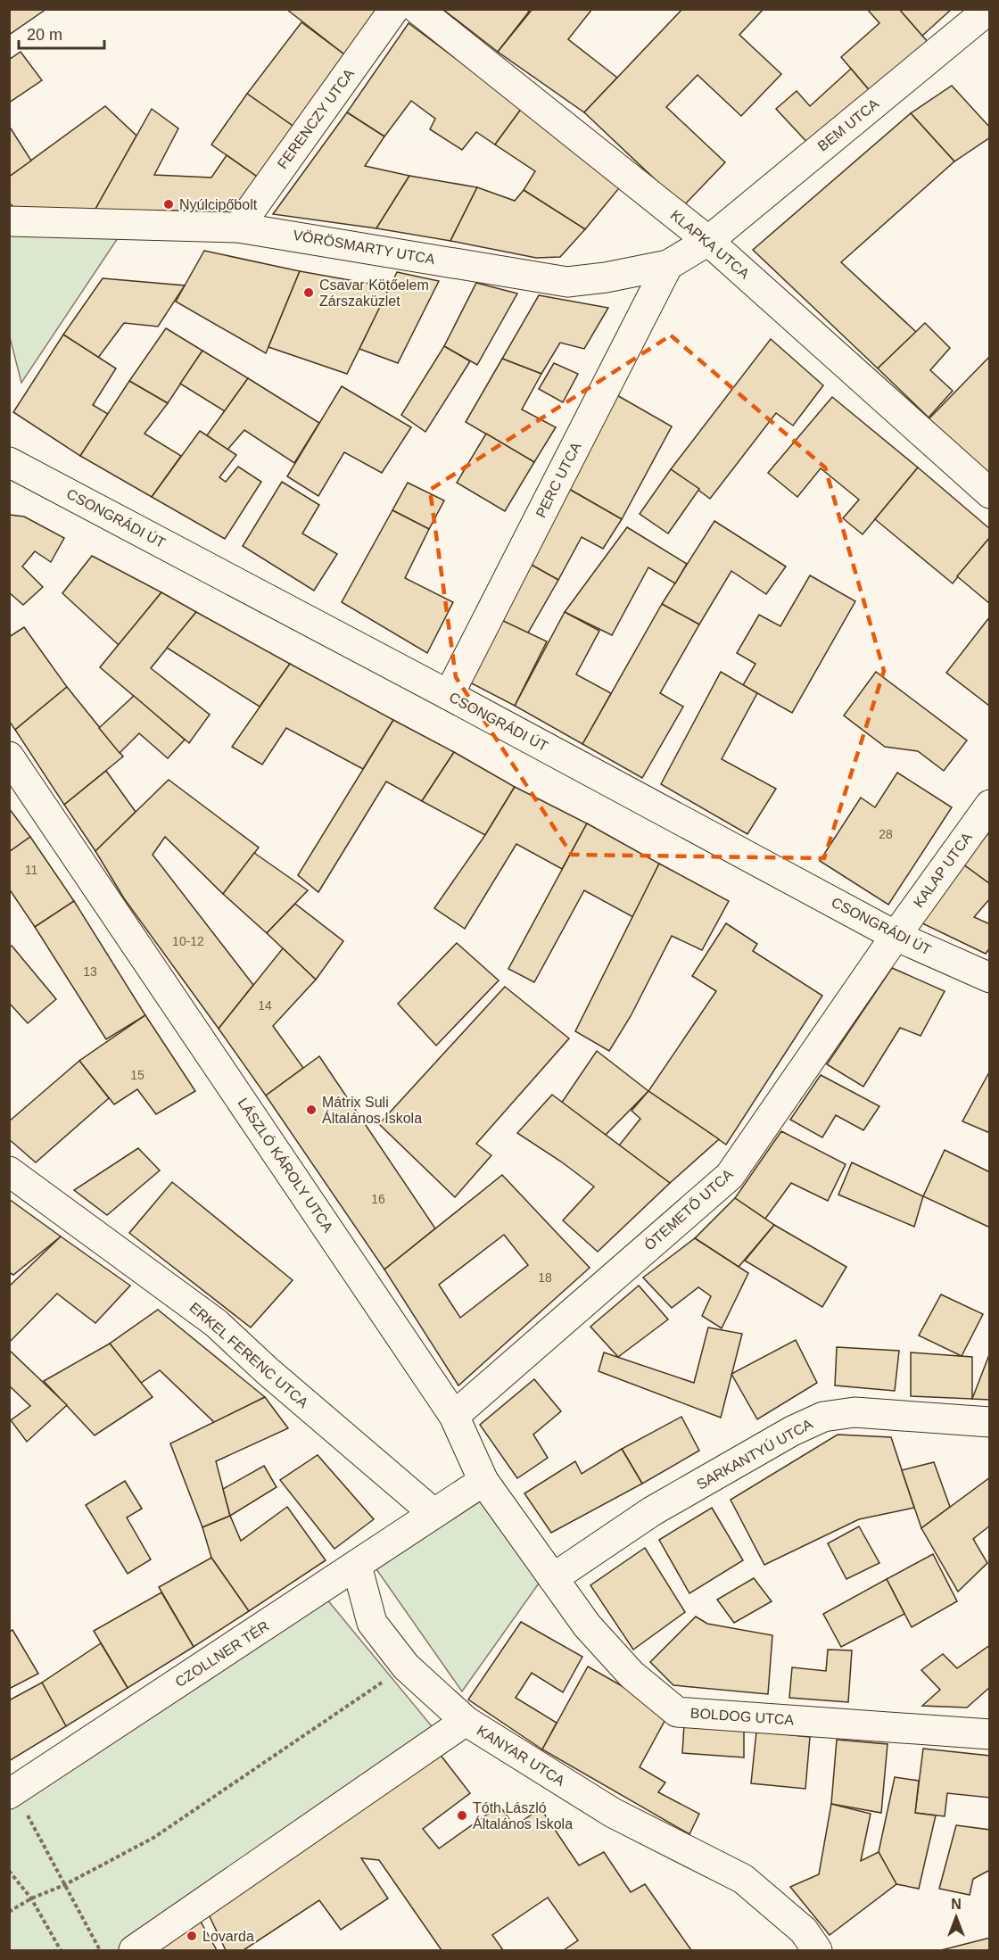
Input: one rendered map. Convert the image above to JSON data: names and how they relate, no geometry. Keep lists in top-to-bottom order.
{
  "streets": {
    "street": [
      "FERENCZY UTCA",
      "BEM UTCA",
      "KLAPKA UTCA",
      "VÖRÖSMARTY UTCA",
      "PERC UTCA",
      "CSONGRÁDI ÚT",
      "KALAP UTCA",
      "LÁSZLÓ KÁROLY UTCA",
      "ÓTEMETŐ UTCA",
      "ERKEL FERENC UTCA",
      "SARKANTYÚ UTCA",
      "CZOLLNER TÉR",
      "BOLDOG UTCA",
      "KANYAR UTCA"
    ]
  },
  "crossings": [
    ["FERENCZY UTCA", "VÖRÖSMARTY UTCA"],
    ["BEM UTCA", "KLAPKA UTCA"],
    ["BEM UTCA", "VÖRÖSMARTY UTCA"],
    ["KLAPKA UTCA", "VÖRÖSMARTY UTCA"],
    ["VÖRÖSMARTY UTCA", "PERC UTCA"],
    ["PERC UTCA", "CSONGRÁDI ÚT"],
    ["CSONGRÁDI ÚT", "KALAP UTCA"],
    ["CSONGRÁDI ÚT", "ÓTEMETŐ UTCA"],
    ["KALAP UTCA", "ÓTEMETŐ UTCA"],
    ["LÁSZLÓ KÁROLY UTCA", "ÓTEMETŐ UTCA"],
    ["LÁSZLÓ KÁROLY UTCA", "SARKANTYÚ UTCA"],
    ["LÁSZLÓ KÁROLY UTCA", "BOLDOG UTCA"],
    ["ERKEL FERENC UTCA", "CZOLLNER TÉR"],
    ["SARKANTYÚ UTCA", "BOLDOG UTCA"],
    ["CZOLLNER TÉR", "KANYAR UTCA"]
  ],
  "places": [
    "Nyúlcipőbolt",
    "Csavar Kötőelem Zárszaküzlet",
    "Mátrix Suli Általános Iskola",
    "Tóth László Általános Iskola",
    "Lovarda"
  ],
  "house_numbers": [
    "28",
    "11",
    "10-12",
    "13",
    "14",
    "15",
    "16",
    "18"
  ],
  "scale_bar": "20 m",
  "north": "top"
}
